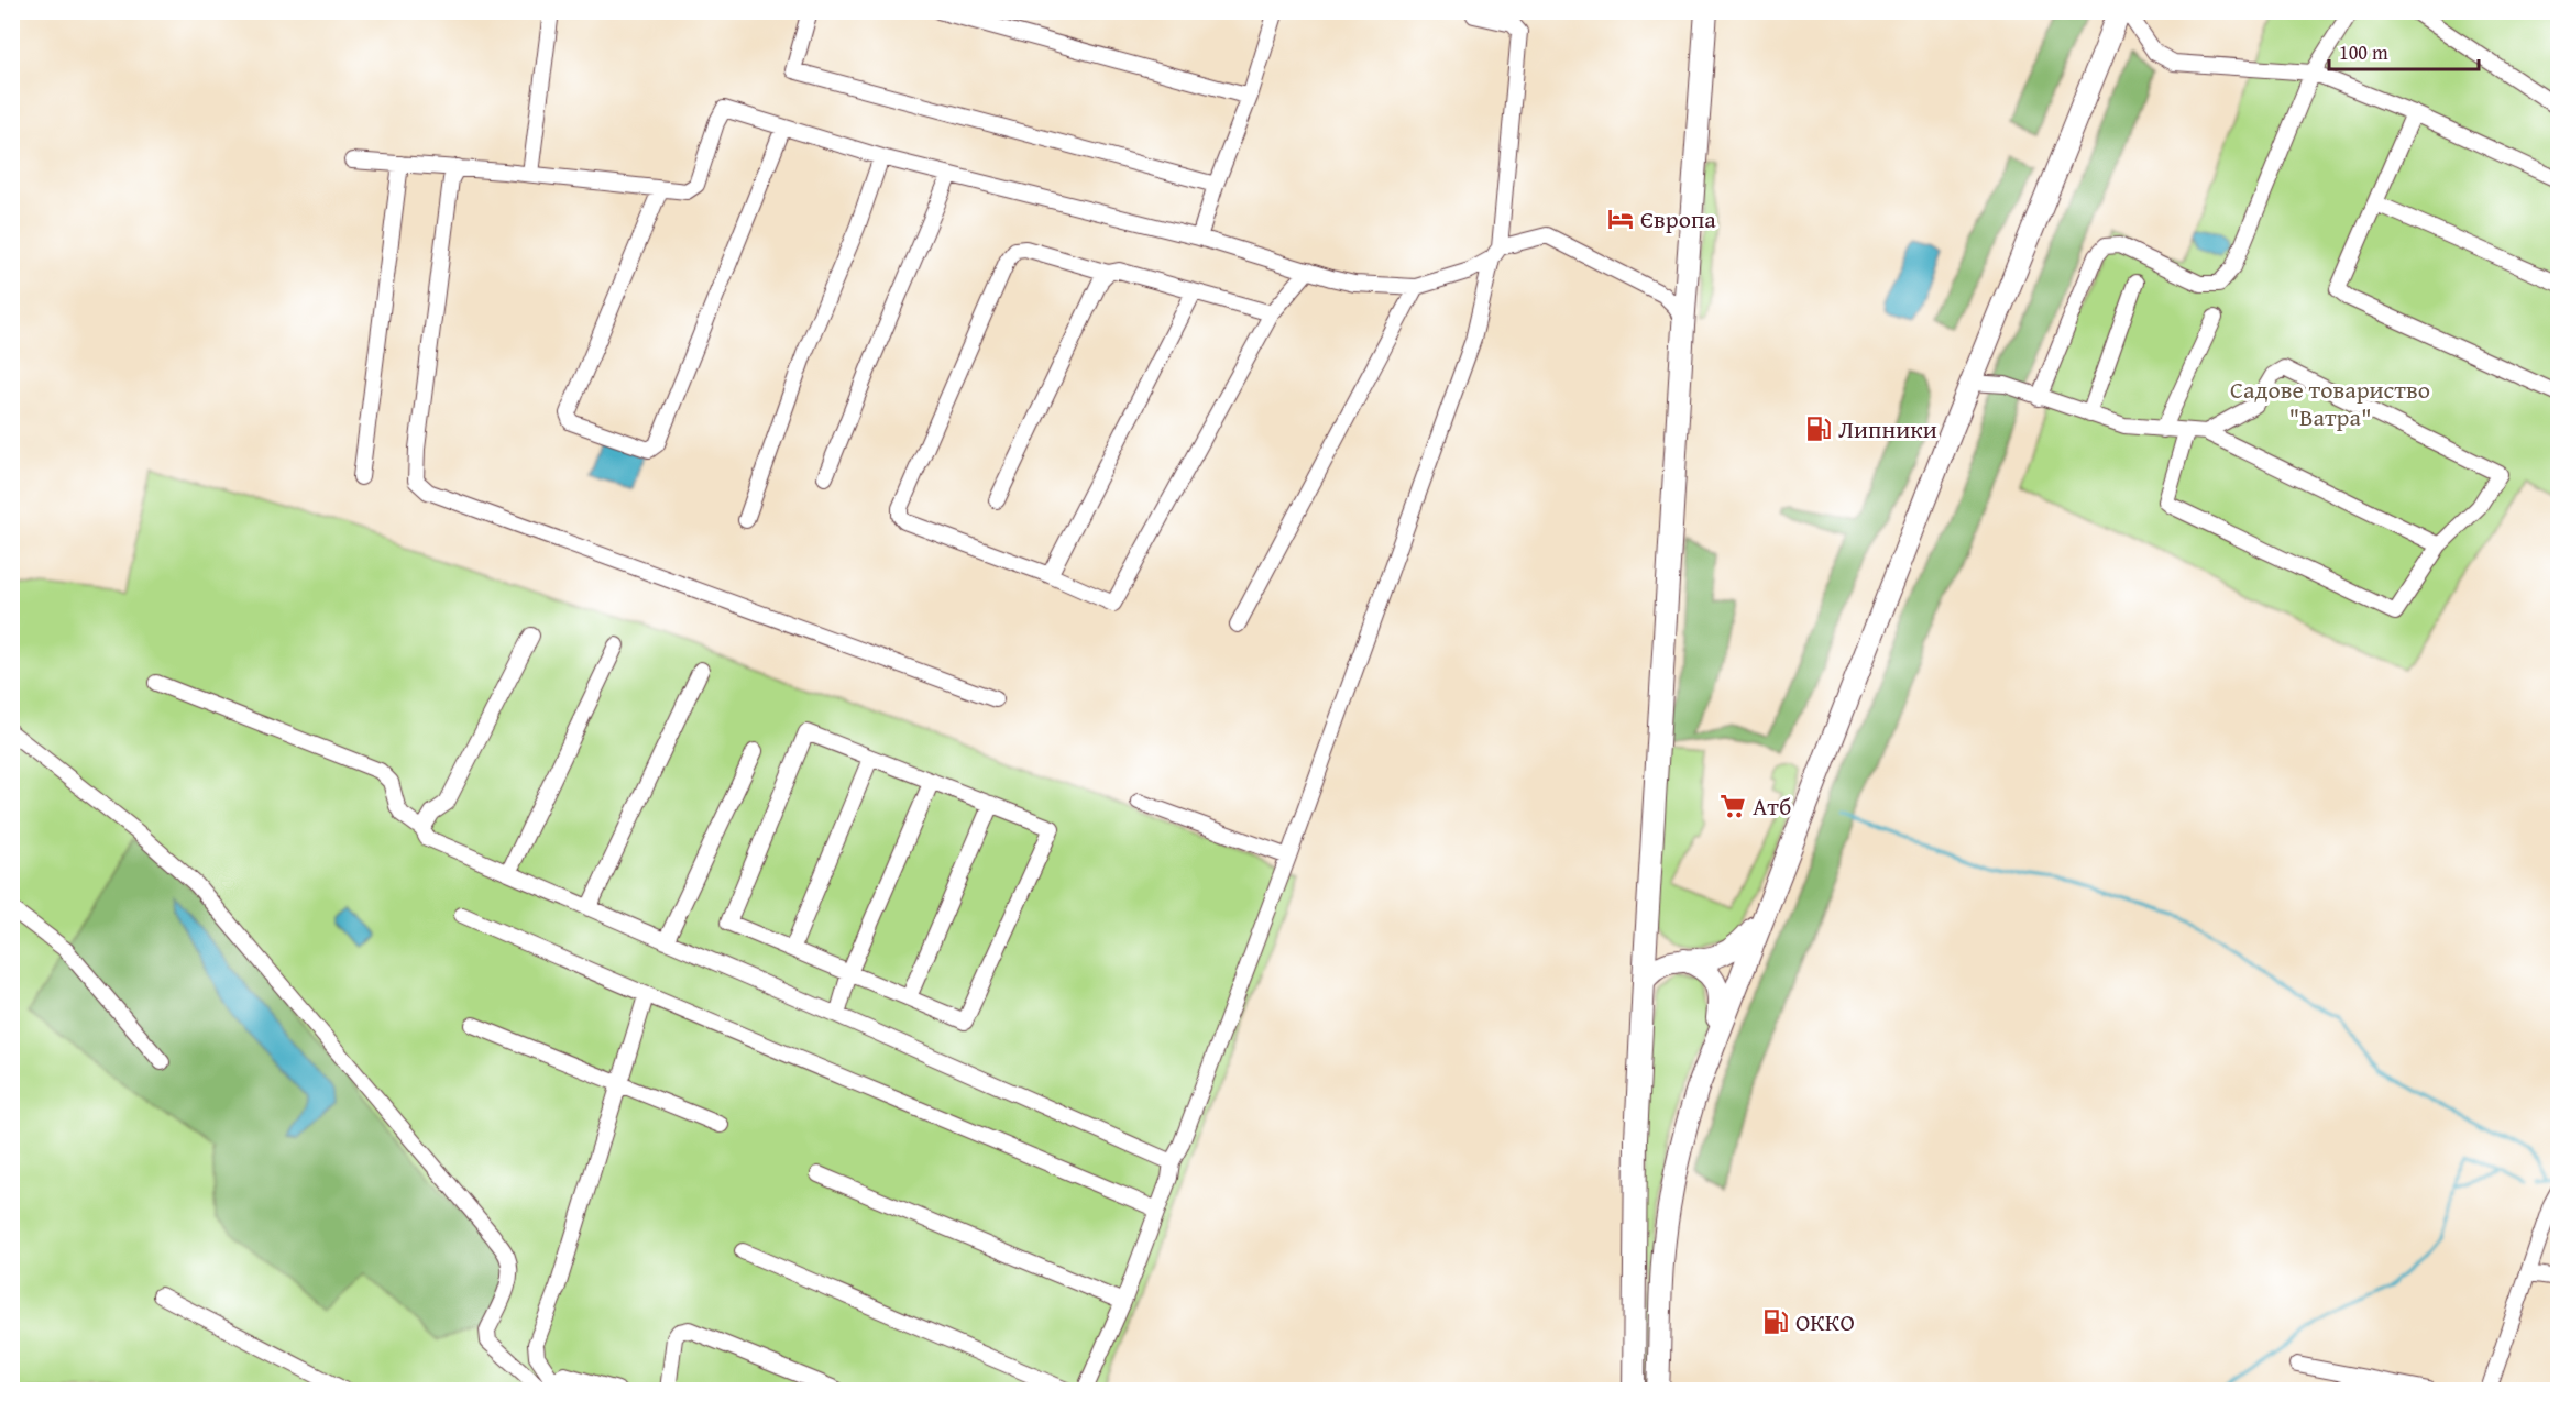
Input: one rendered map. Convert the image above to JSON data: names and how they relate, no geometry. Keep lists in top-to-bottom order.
{
  "parks": ["Садове товариство \"Ватра\""],
  "places": {
    "hotel": ["Європа"],
    "fuel station": ["Липники", "ОККО"],
    "supermarket": ["Атб"]
  },
  "scale_bar": "100 m"
}
